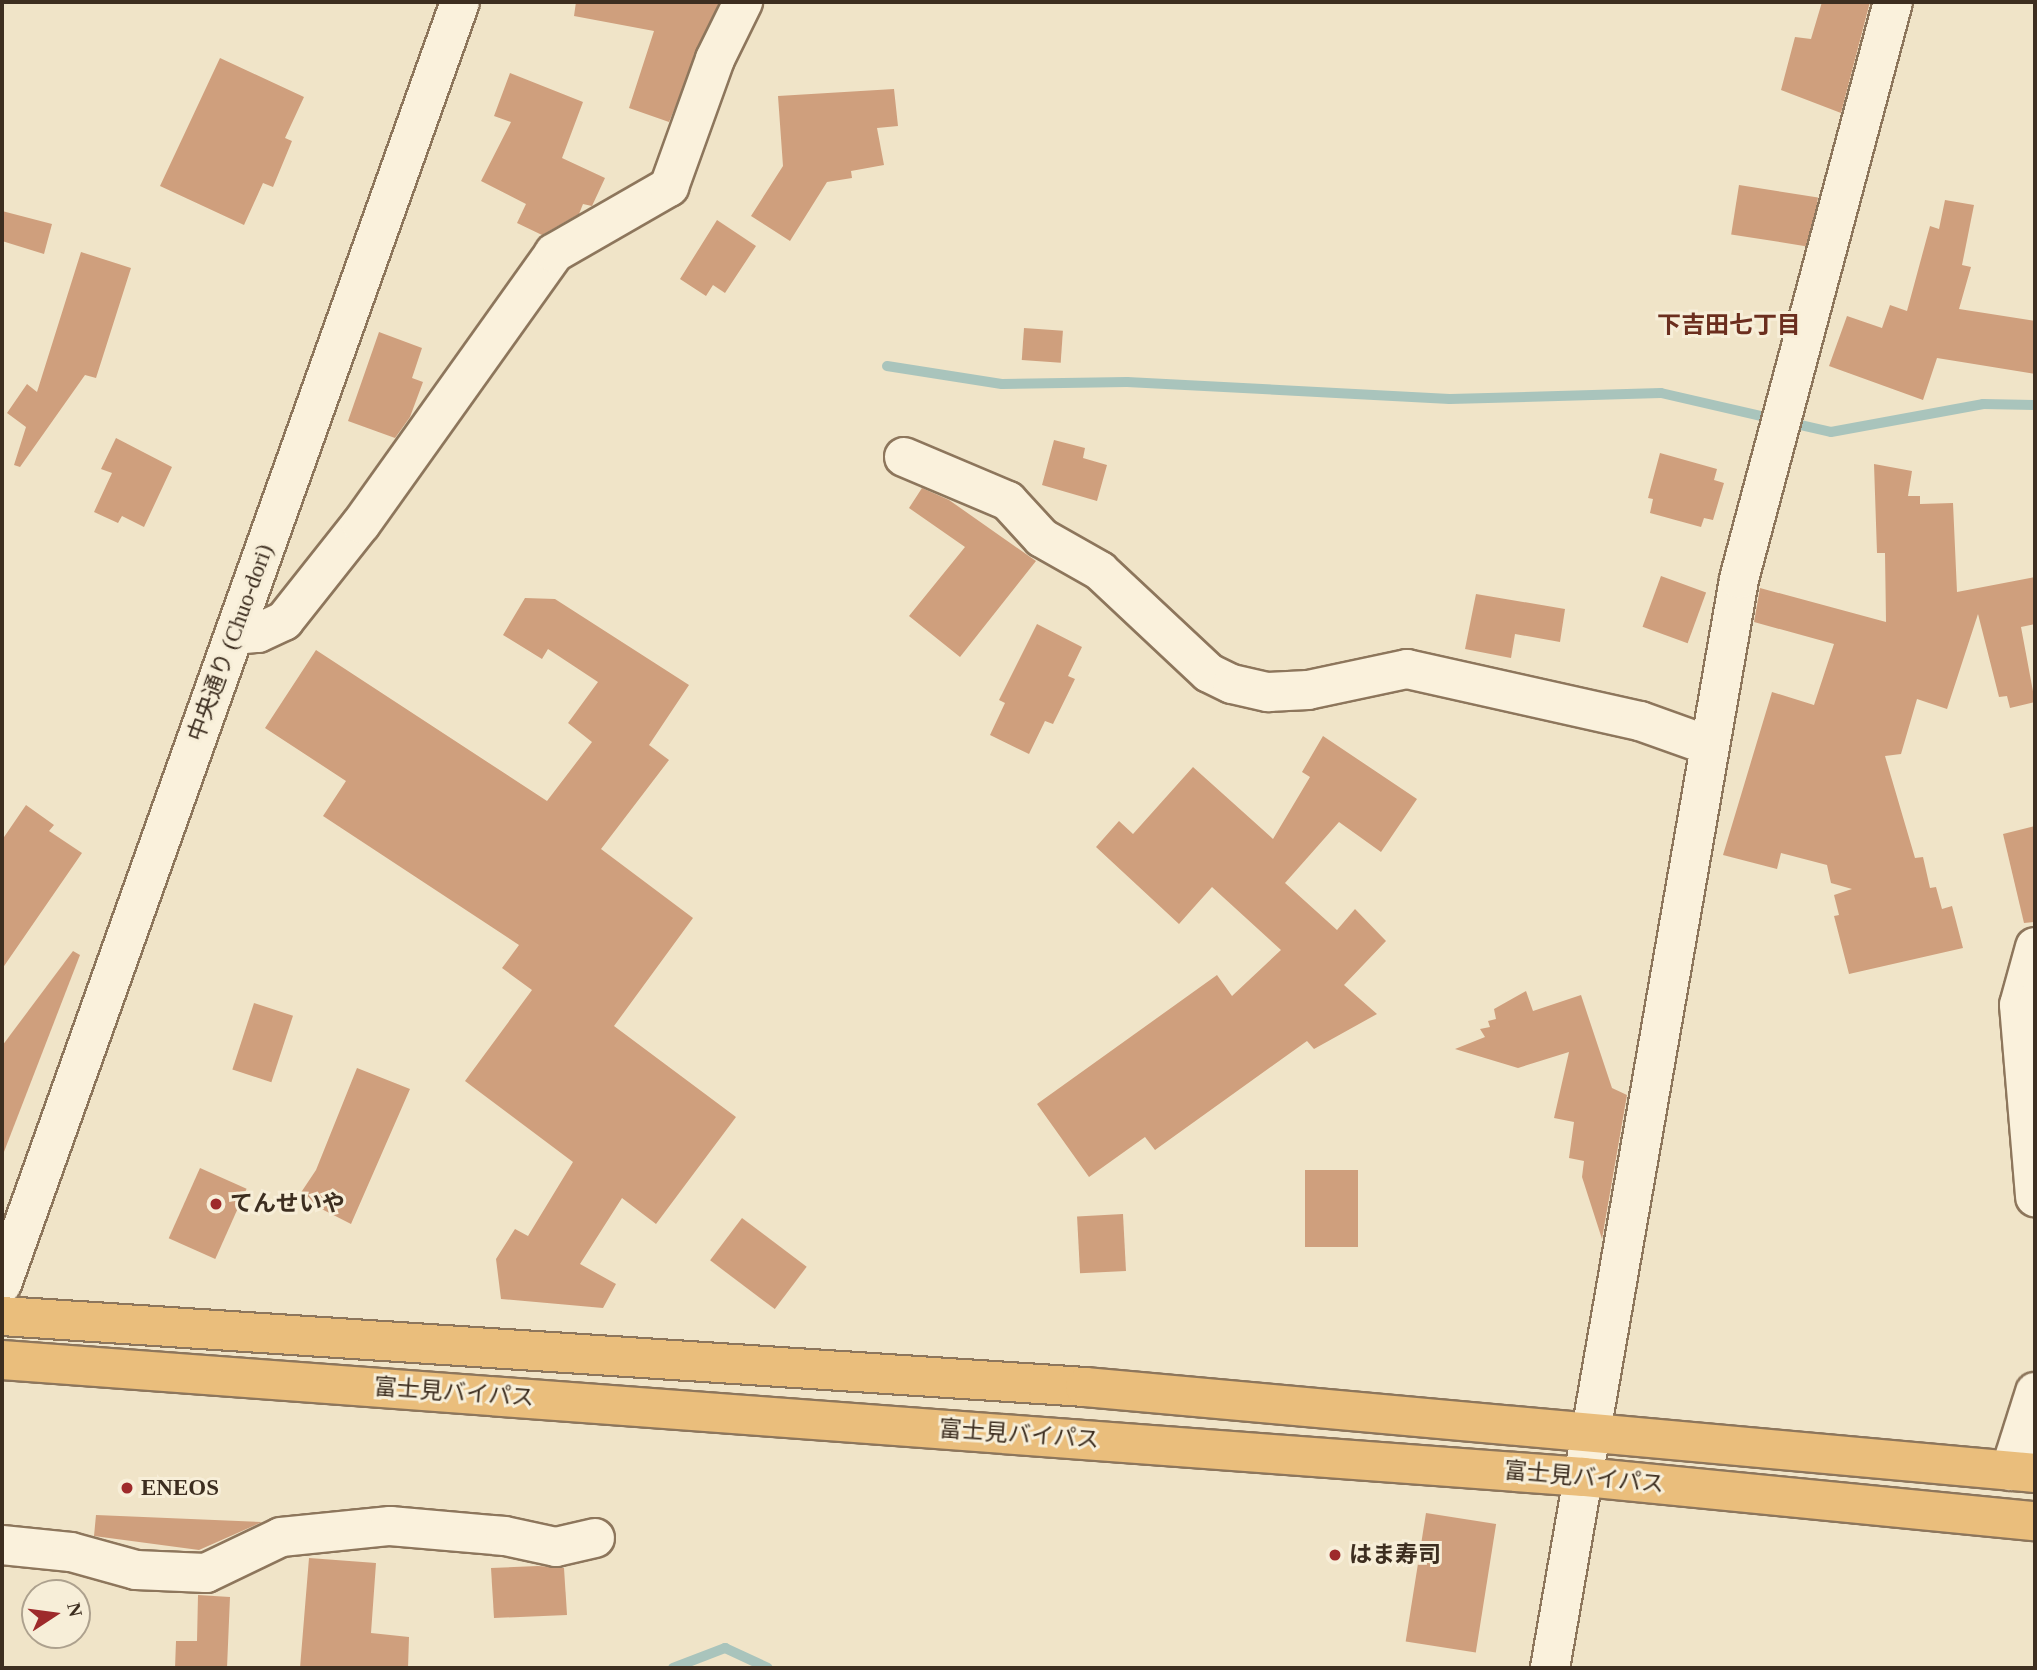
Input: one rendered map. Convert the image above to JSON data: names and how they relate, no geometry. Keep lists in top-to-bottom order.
{
  "streets": {
    "highway": ["富士見バイパス"],
    "street": ["中央通り (Chuo-dori)"]
  },
  "districts": ["下吉田七丁目"],
  "places": ["てんせいや", "ENEOS", "はま寿司"],
  "north": "right"
}
